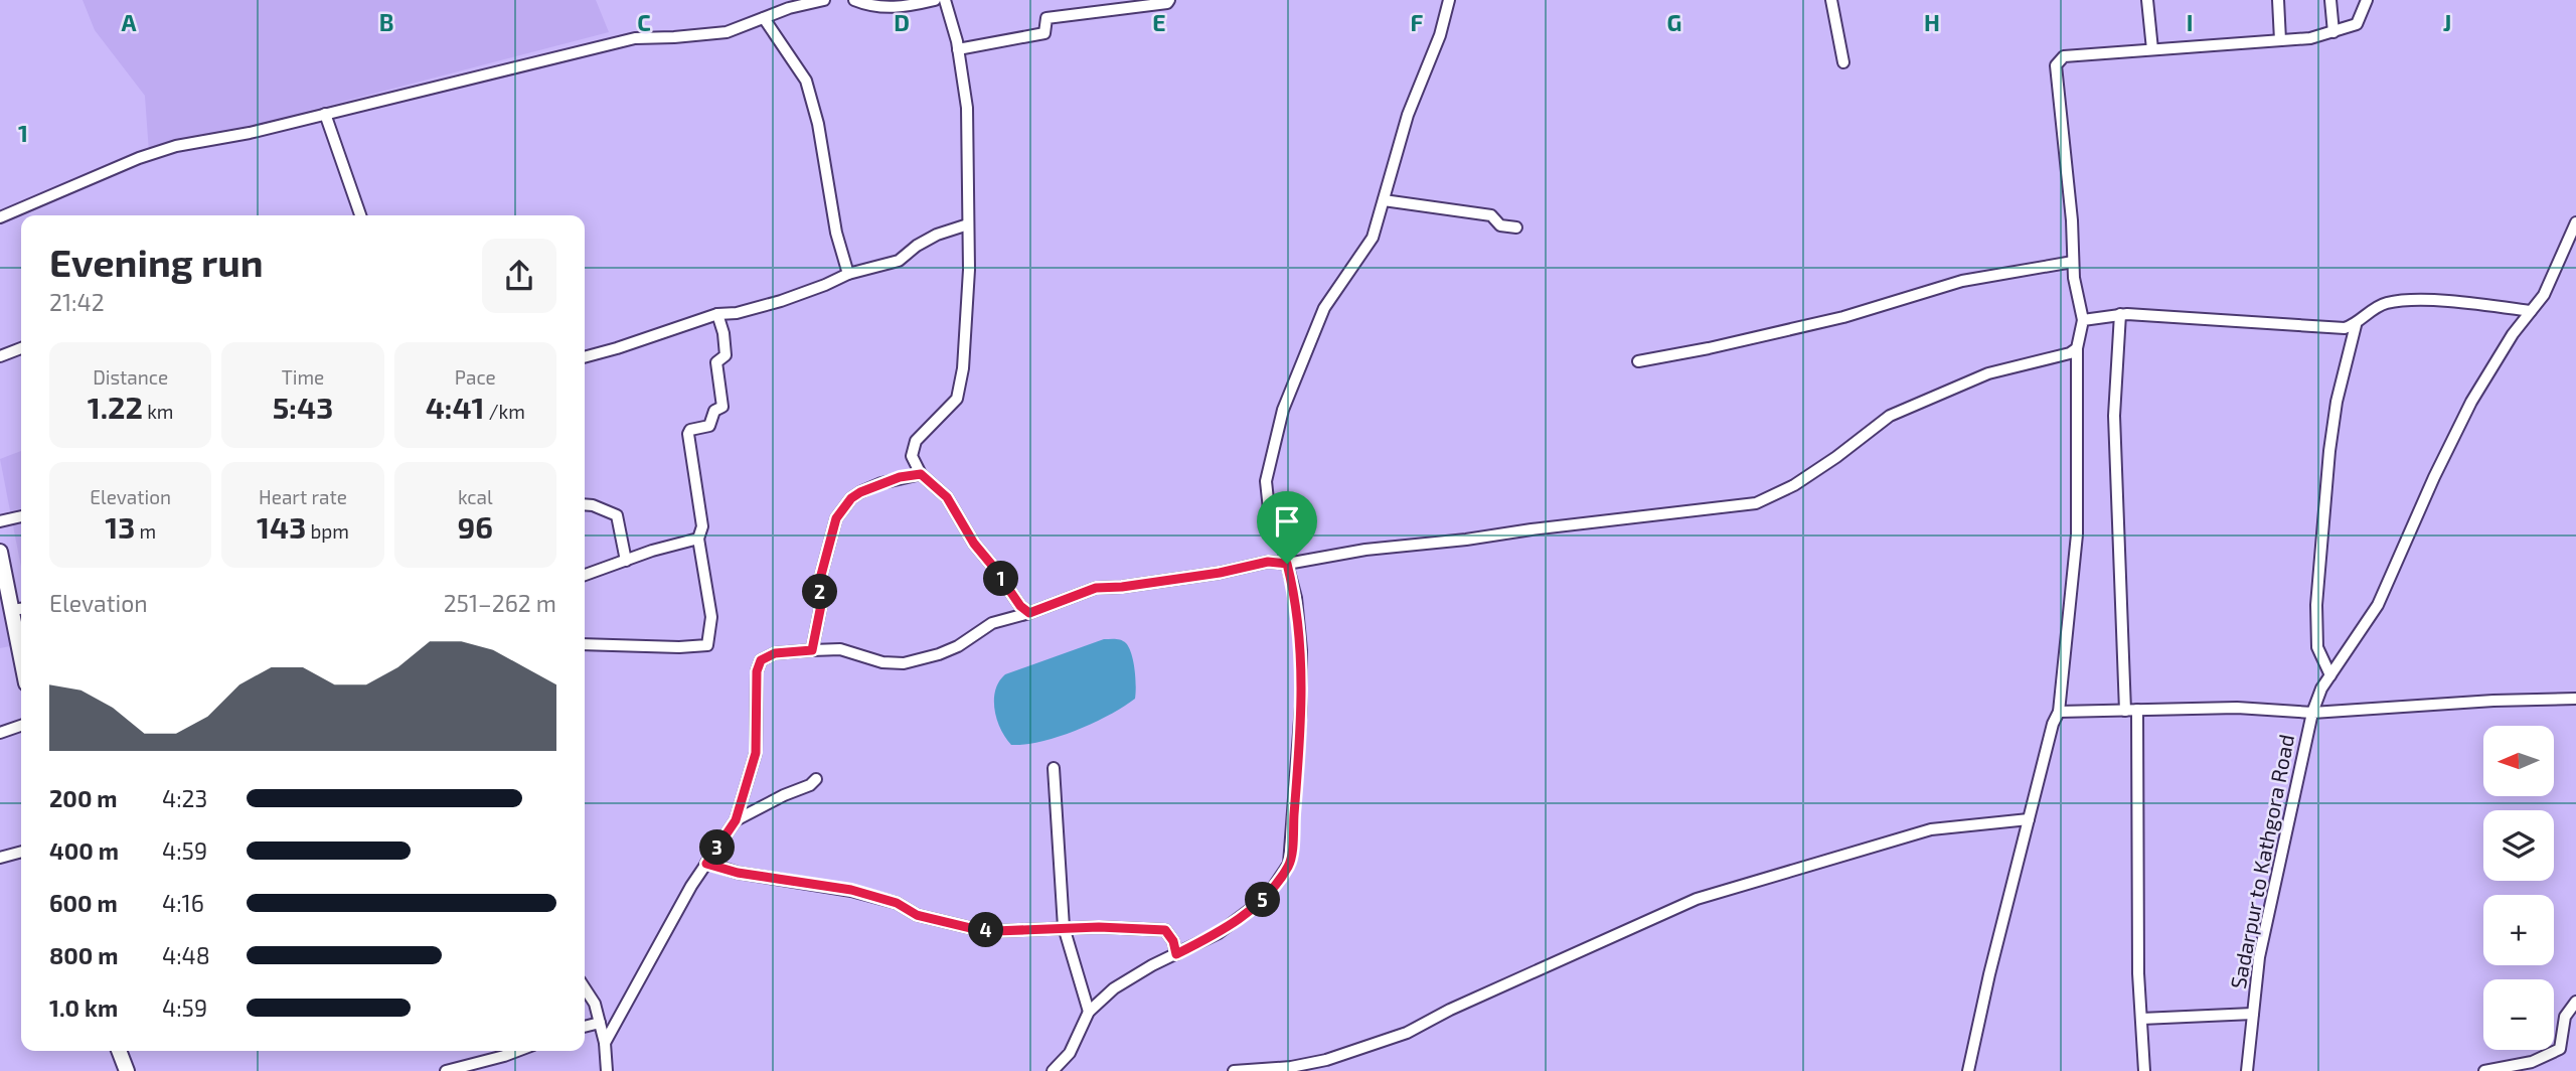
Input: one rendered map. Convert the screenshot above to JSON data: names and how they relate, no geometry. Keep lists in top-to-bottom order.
{
  "streets": {
    "street": ["Sadarpur to Kathgora Road"]
  },
  "north": "left",
  "page": {
    "heading": ["Evening run", "21:42"],
    "stats": [
      ["Distance", "1.22 km"],
      ["Time", "5:43"],
      ["Pace", "4:41 /km"],
      ["Elevation", "13 m"],
      ["Heart rate", "143 bpm"],
      ["kcal", "96"]
    ],
    "pins": [
      "1",
      "2",
      "3",
      "5",
      "4"
    ],
    "chart": ["Elevation", "251–262 m"],
    "map_buttons": ["+", "−"],
    "list": [
      {
        "name": "200 m",
        "note": "4:23"
      },
      {
        "name": "400 m",
        "note": "4:59"
      },
      {
        "name": "600 m",
        "note": "4:16"
      },
      {
        "name": "800 m",
        "note": "4:48"
      },
      {
        "name": "1.0 km",
        "note": "4:59"
      }
    ]
  },
  "grid": {
    "columns": [
      "A",
      "B",
      "C",
      "D",
      "E",
      "F",
      "G",
      "H",
      "I",
      "J"
    ],
    "rows": ["1"]
  }
}
